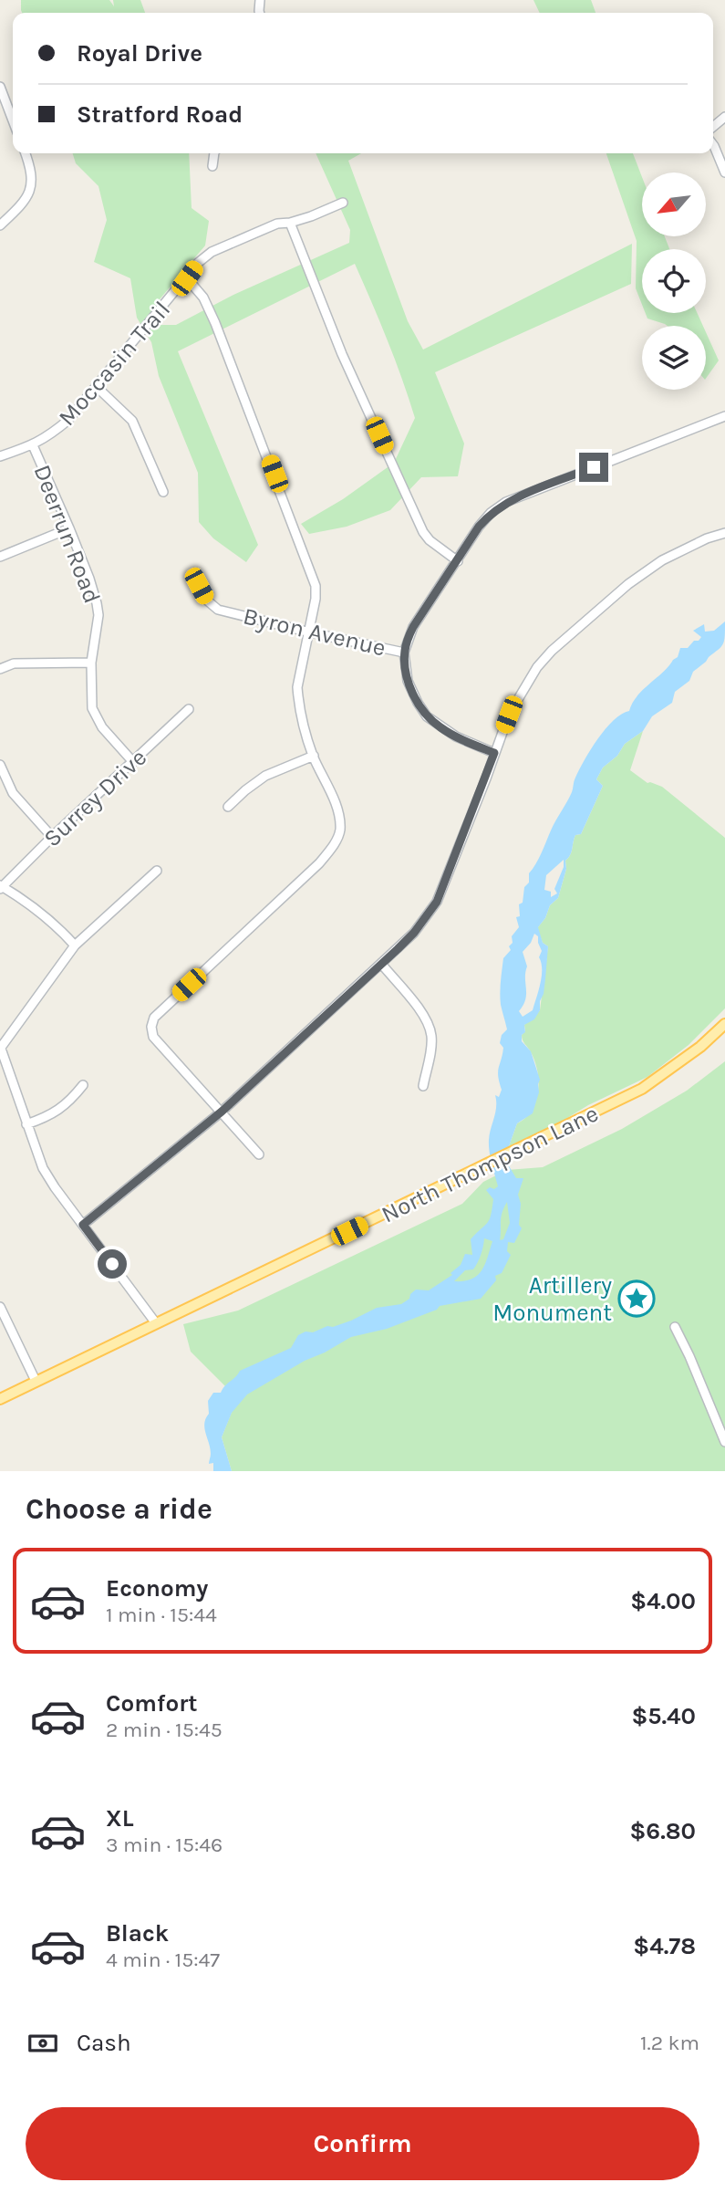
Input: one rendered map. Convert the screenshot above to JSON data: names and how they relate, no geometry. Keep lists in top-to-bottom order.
{
  "streets": {
    "main road": ["North Thompson Lane"],
    "street": [
      "Moccasin Trail",
      "Deerrun Road",
      "Byron Avenue",
      "Surrey Drive"
    ]
  },
  "crossings": [
    ["Moccasin Trail", "Deerrun Road"],
    ["Deerrun Road", "Surrey Drive"]
  ],
  "places": {
    "place": ["Artillery Monument"]
  },
  "north": "bottom left",
  "page": {
    "banner": ["Royal Drive", "Stratford Road"],
    "heading": "Choose a ride",
    "list": [
      {
        "name": "Economy",
        "note": "1 min · 15:44",
        "value": "$4.00"
      },
      {
        "name": "Comfort",
        "note": "2 min · 15:45",
        "value": "$5.40"
      },
      {
        "name": "XL",
        "note": "3 min · 15:46",
        "value": "$6.80"
      },
      {
        "name": "Black",
        "note": "4 min · 15:47",
        "value": "$4.78"
      }
    ],
    "pay": ["Cash", "1.2 km"],
    "buttons": "Confirm"
  }
}
